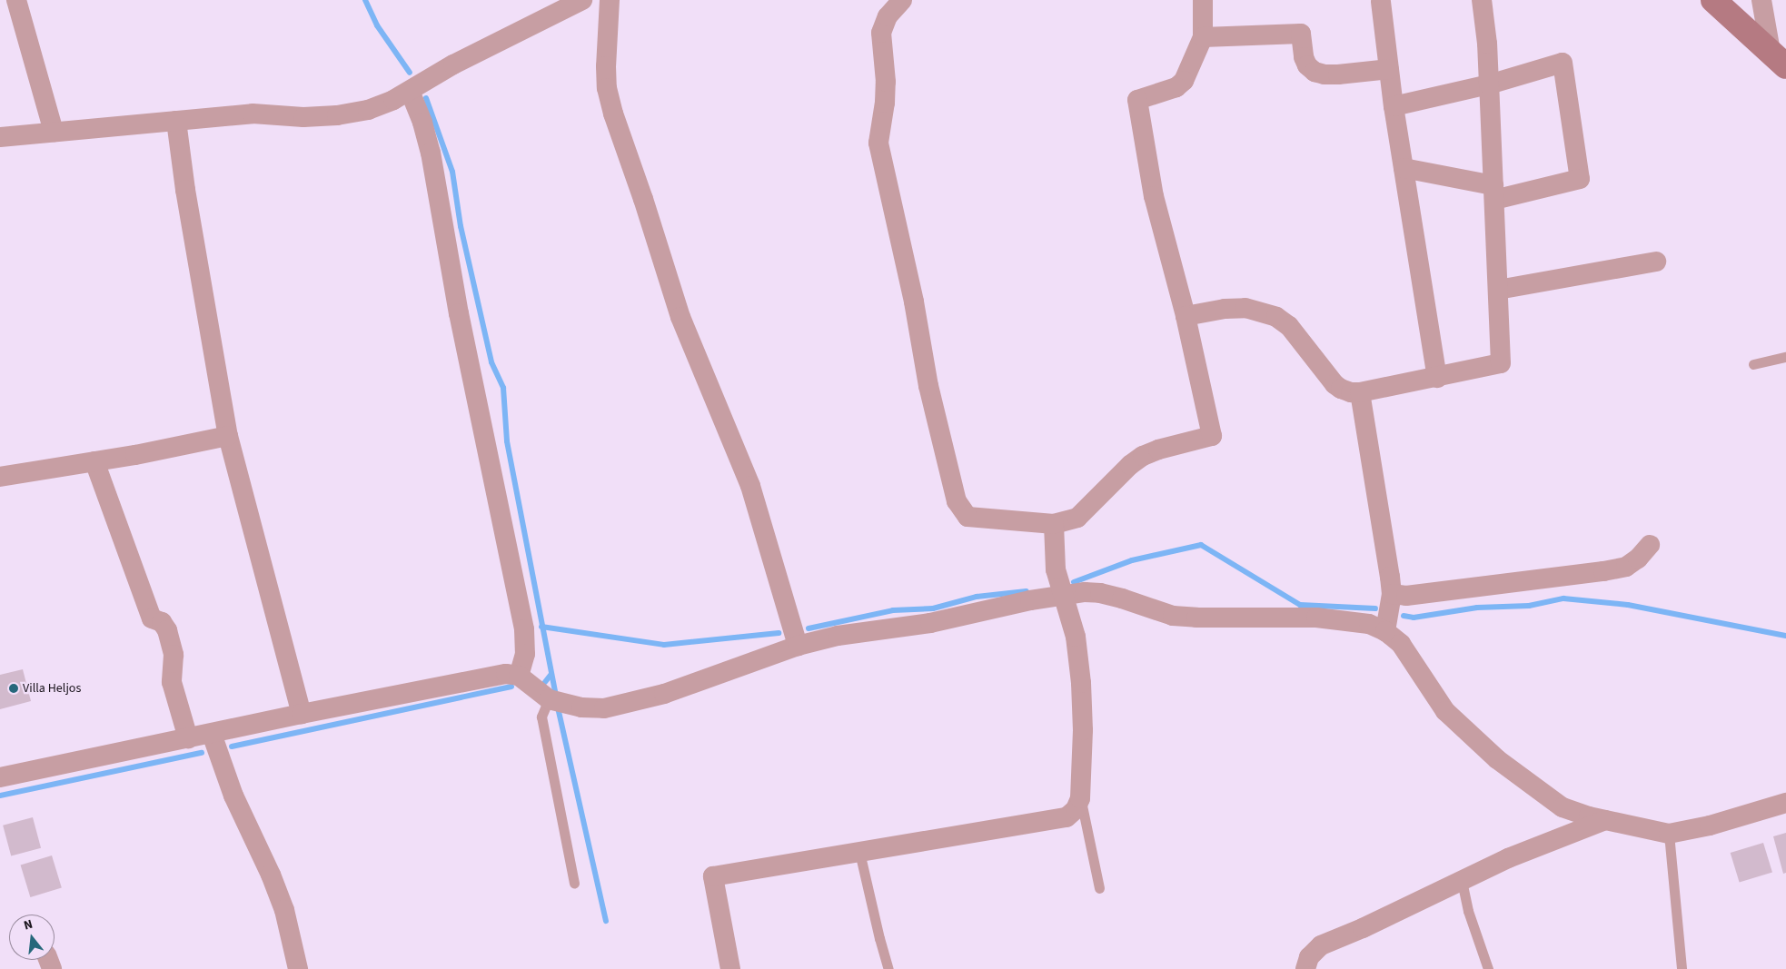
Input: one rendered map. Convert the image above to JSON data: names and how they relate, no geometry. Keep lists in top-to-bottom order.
{
  "places": ["Villa Heljos"],
  "north": "top"
}
